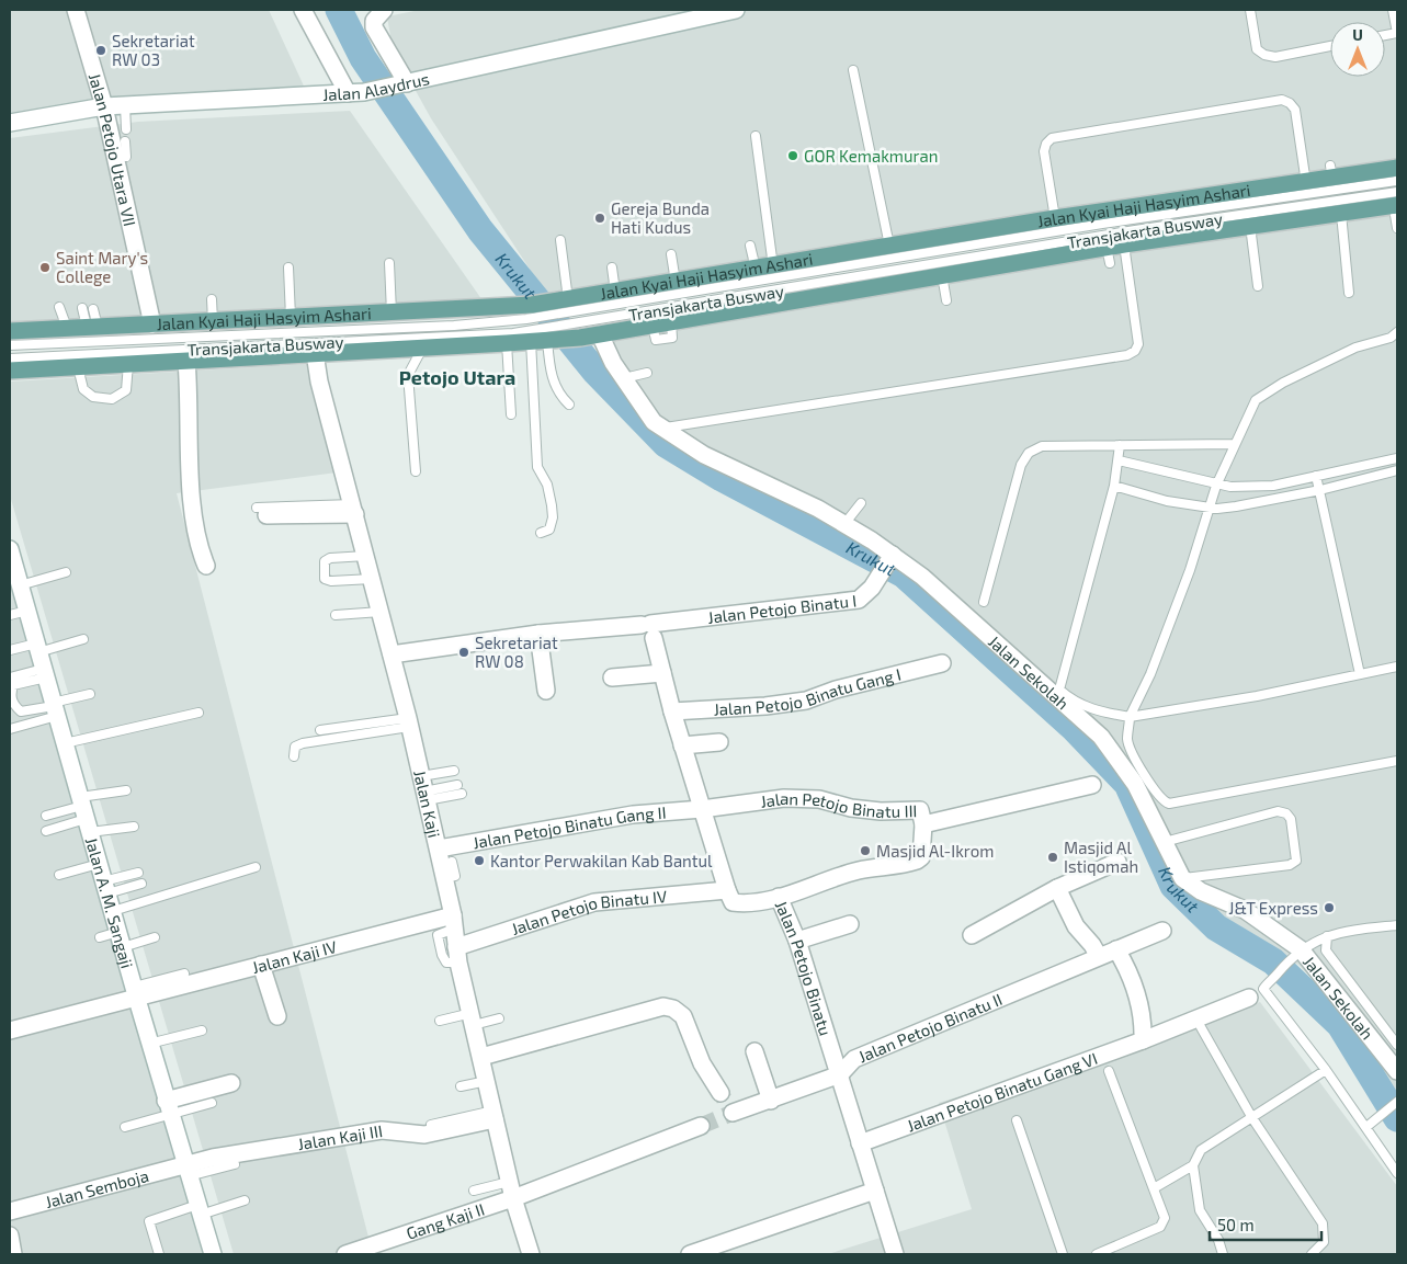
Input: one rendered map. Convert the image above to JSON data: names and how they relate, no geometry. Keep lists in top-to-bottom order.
{
  "streets": {
    "main road": ["Jalan Kyai Haji Hasyim Ashari"],
    "street": [
      "Jalan Alaydrus",
      "Jalan Petojo Utara VII",
      "Jalan Petojo Binatu I",
      "Jalan Sekolah",
      "Jalan Petojo Binatu Gang I",
      "Jalan Kaji",
      "Jalan Petojo Binatu III",
      "Jalan Petojo Binatu Gang II",
      "Jalan A. M. Sangaji",
      "Jalan Petojo Binatu IV",
      "Jalan Kaji IV",
      "Jalan Petojo Binatu",
      "Jalan Petojo Binatu II",
      "Jalan Petojo Binatu Gang VI",
      "Jalan Kaji III",
      "Jalan Semboja",
      "Gang Kaji II"
    ],
    "lane": ["Transjakarta Busway"]
  },
  "crossings": [
    ["Jalan Alaydrus", "Jalan Petojo Utara VII"],
    ["Jalan Petojo Utara VII", "Jalan Kyai Haji Hasyim Ashari"],
    ["Jalan Kyai Haji Hasyim Ashari", "Transjakarta Busway"],
    ["Jalan Petojo Binatu I", "Jalan Sekolah"],
    ["Jalan Petojo Binatu I", "Jalan Kaji"],
    ["Jalan Kaji", "Jalan Petojo Binatu Gang II"],
    ["Jalan Kaji", "Jalan Petojo Binatu IV"],
    ["Jalan Kaji", "Jalan Kaji IV"],
    ["Jalan Kaji", "Jalan Kaji III"],
    ["Jalan Kaji", "Gang Kaji II"],
    ["Jalan Petojo Binatu III", "Jalan Petojo Binatu Gang II"],
    ["Jalan A. M. Sangaji", "Jalan Kaji IV"],
    ["Jalan A. M. Sangaji", "Jalan Kaji III"],
    ["Jalan A. M. Sangaji", "Jalan Semboja"],
    ["Jalan Petojo Binatu IV", "Jalan Petojo Binatu"],
    ["Jalan Petojo Binatu", "Jalan Petojo Binatu II"],
    ["Jalan Petojo Binatu", "Jalan Petojo Binatu Gang VI"],
    ["Jalan Kaji III", "Jalan Semboja"]
  ],
  "districts": ["Petojo Utara"],
  "water": ["Krukut"],
  "places": [
    "Sekretariat RW 03",
    "GOR Kemakmuran",
    "Gereja Bunda Hati Kudus",
    "Saint Mary's College",
    "Sekretariat RW 08",
    "Masjid Al-Ikrom",
    "Masjid Al Istiqomah",
    "Kantor Perwakilan Kab Bantul",
    "J&T Express"
  ],
  "scale_bar": "50 m",
  "north": "top"
}
